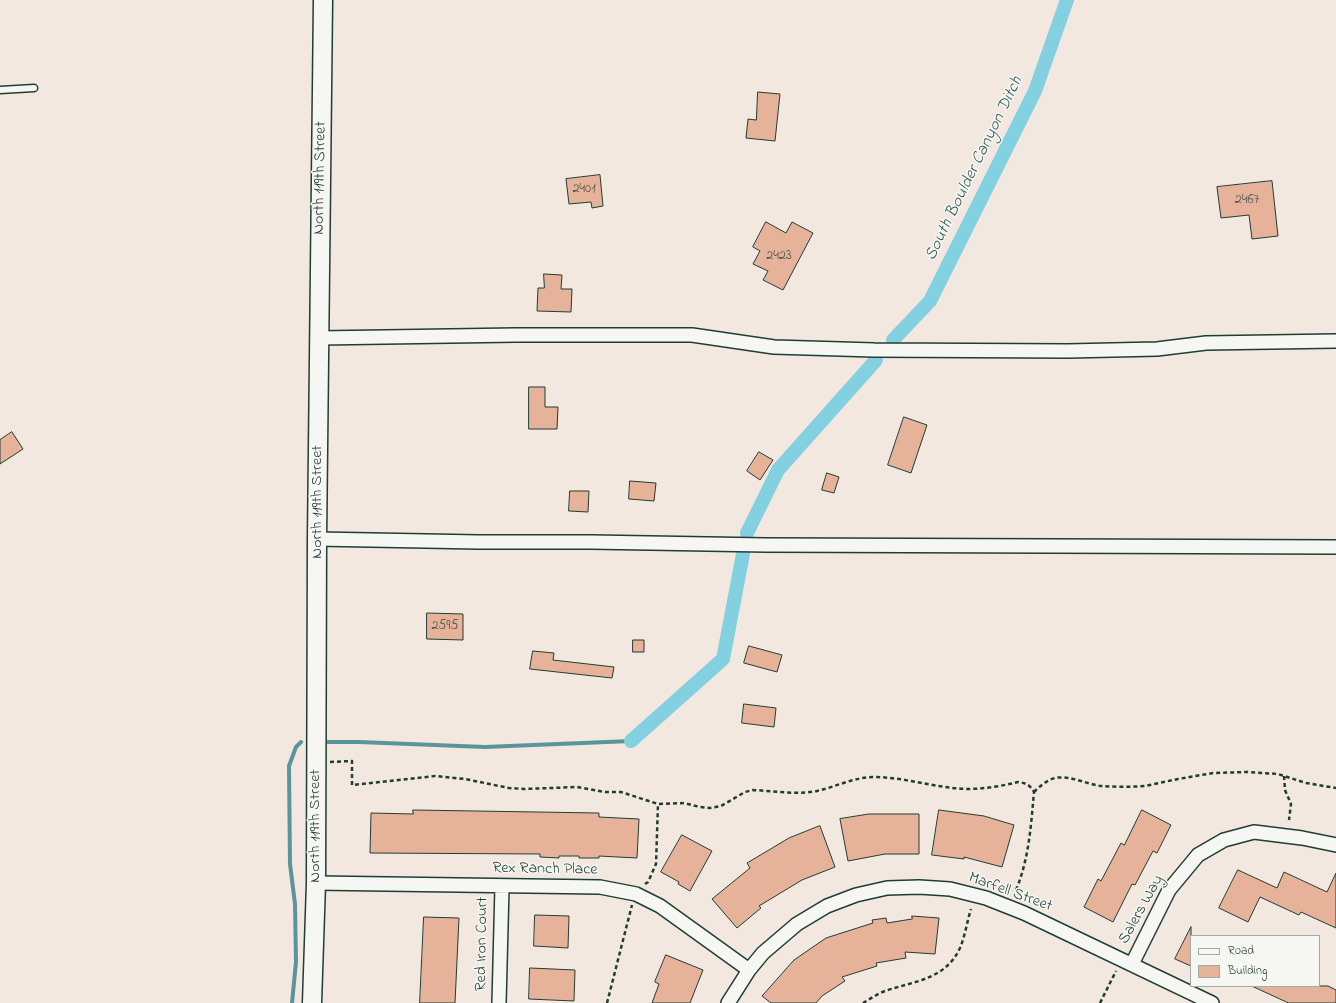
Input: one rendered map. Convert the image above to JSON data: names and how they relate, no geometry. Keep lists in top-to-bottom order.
{
  "streets": {
    "street": [
      "North 119th Street",
      "Rex Ranch Place",
      "Marfell Street",
      "Salers Way",
      "Red Iron Court"
    ]
  },
  "crossings": [
    ["North 119th Street", "Rex Ranch Place"],
    ["Rex Ranch Place", "Marfell Street"],
    ["Rex Ranch Place", "Red Iron Court"],
    ["Marfell Street", "Salers Way"]
  ],
  "water": ["South Boulder Canyon Ditch"],
  "house_numbers": [
    "2401",
    "2467",
    "2423",
    "2595"
  ],
  "legend": ["Road", "Building"]
}
